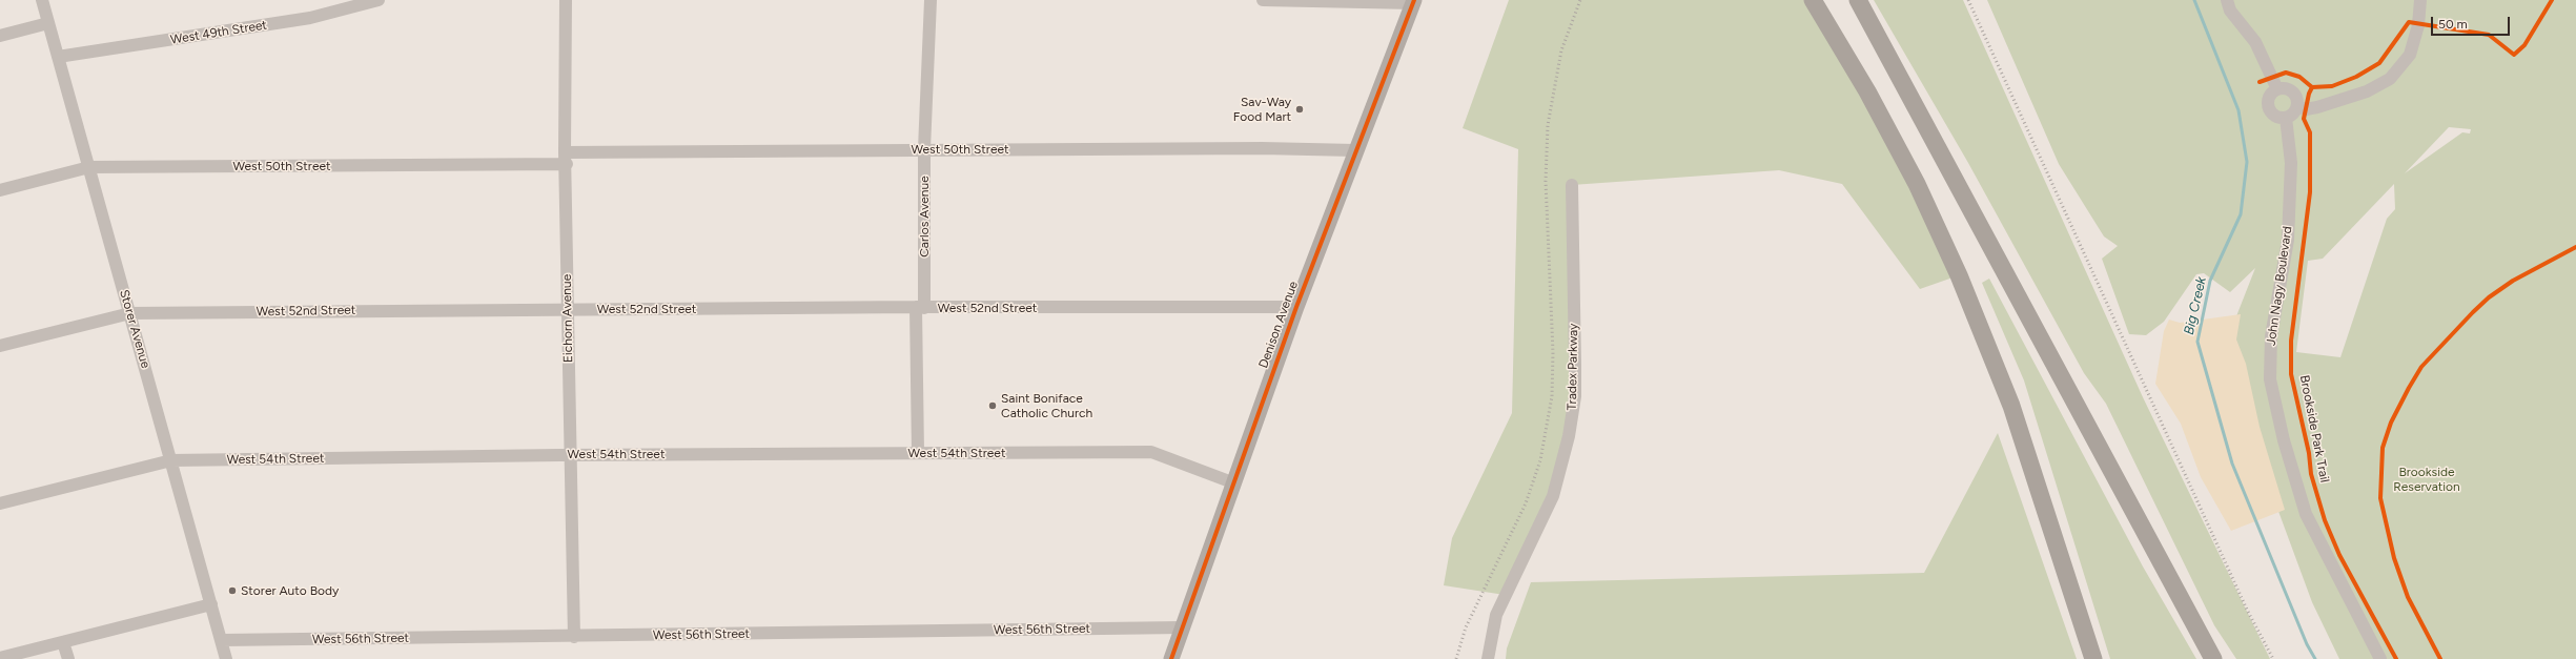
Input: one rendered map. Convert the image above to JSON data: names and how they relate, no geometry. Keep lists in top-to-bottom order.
{
  "streets": {
    "main road": ["Denison Avenue"],
    "street": [
      "West 49th Street",
      "West 50th Street",
      "Carlos Avenue",
      "John Nagy Boulevard",
      "West 52nd Street",
      "Eichorn Avenue",
      "Storer Avenue",
      "Tradex Parkway",
      "West 54th Street",
      "West 56th Street"
    ],
    "cycle path": ["Brookside Park Trail"]
  },
  "crossings": [
    ["West 49th Street", "Storer Avenue"],
    ["West 50th Street", "Carlos Avenue"],
    ["West 50th Street", "Eichorn Avenue"],
    ["West 50th Street", "Denison Avenue"],
    ["West 50th Street", "Storer Avenue"],
    ["Carlos Avenue", "West 52nd Street"],
    ["Carlos Avenue", "West 54th Street"],
    ["West 52nd Street", "Eichorn Avenue"],
    ["West 52nd Street", "Denison Avenue"],
    ["West 52nd Street", "Storer Avenue"],
    ["Eichorn Avenue", "West 54th Street"],
    ["Eichorn Avenue", "West 56th Street"],
    ["Denison Avenue", "West 54th Street"],
    ["Denison Avenue", "West 56th Street"],
    ["Storer Avenue", "West 54th Street"],
    ["Storer Avenue", "West 56th Street"]
  ],
  "water": ["Big Creek"],
  "parks": ["Brookside Reservation"],
  "places": ["Sav-Way Food Mart", "Saint Boniface Catholic Church", "Storer Auto Body"],
  "scale_bar": "50 m"
}
